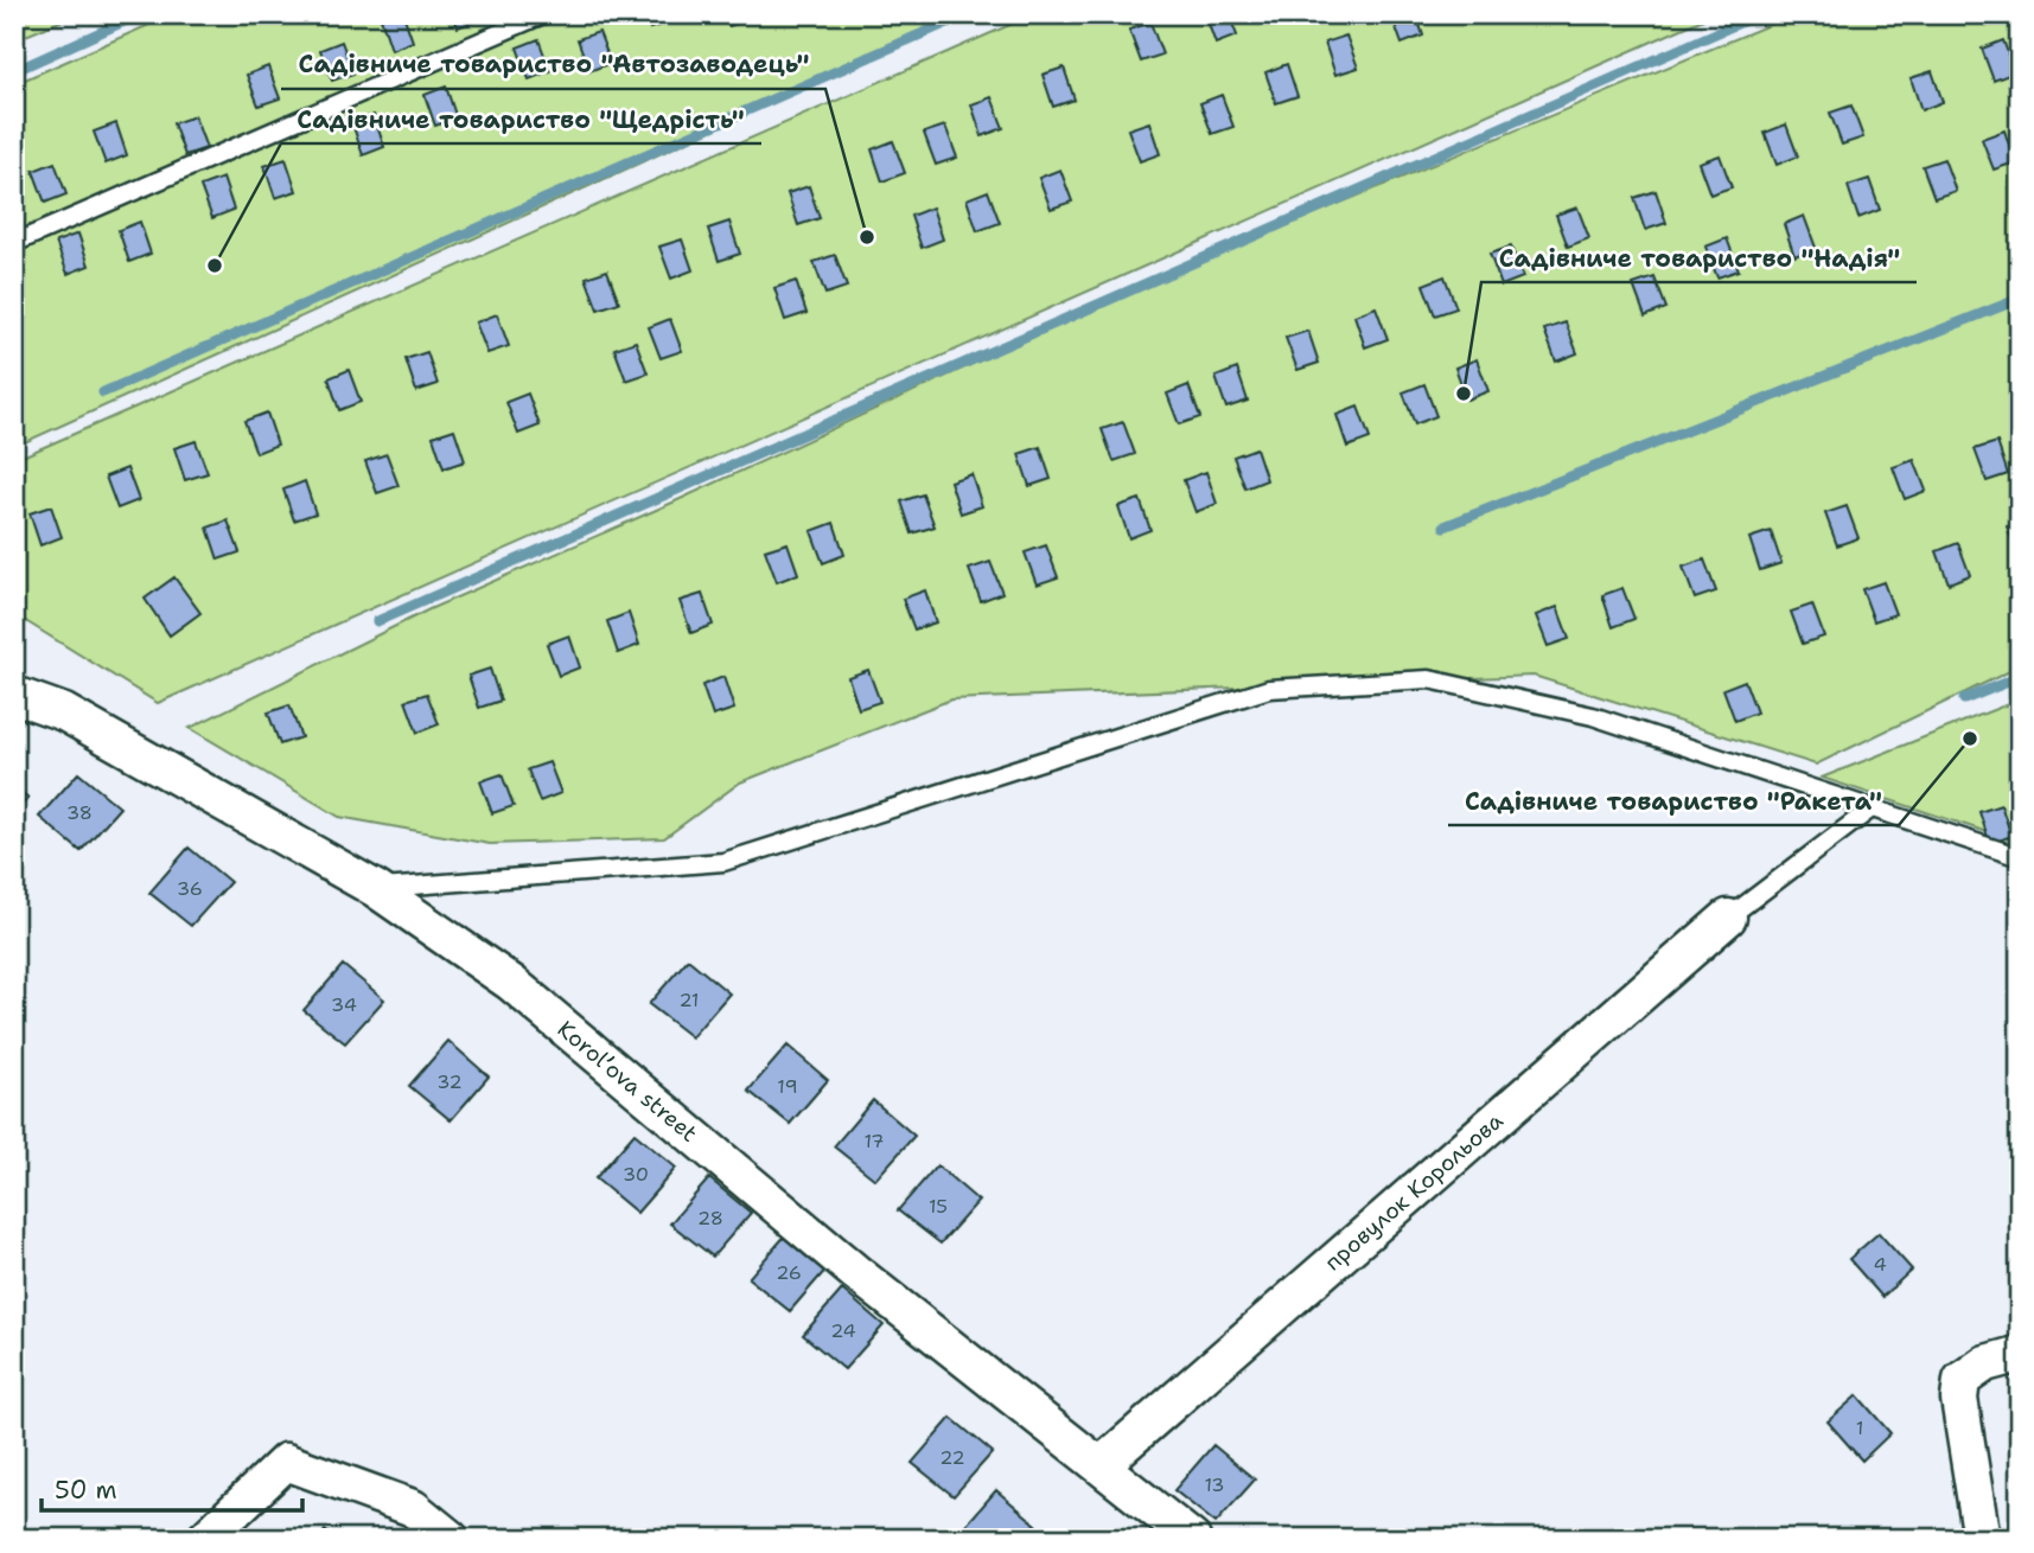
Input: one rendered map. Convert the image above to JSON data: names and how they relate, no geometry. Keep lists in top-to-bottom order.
{
  "streets": {
    "street": ["Korolʹova street", "провулок Корольова"]
  },
  "crossings": [
    ["Korolʹova street", "провулок Корольова"]
  ],
  "places": [
    "Садівниче товариство \"Автозаводець\"",
    "Садівниче товариство \"Щедрість\"",
    "Садівниче товариство \"Надія\"",
    "Садівниче товариство \"Ракета\""
  ],
  "house_numbers": [
    "38",
    "36",
    "21",
    "34",
    "32",
    "19",
    "17",
    "30",
    "15",
    "28",
    "4",
    "26",
    "24",
    "1",
    "22",
    "13"
  ],
  "scale_bar": "50 m"
}
